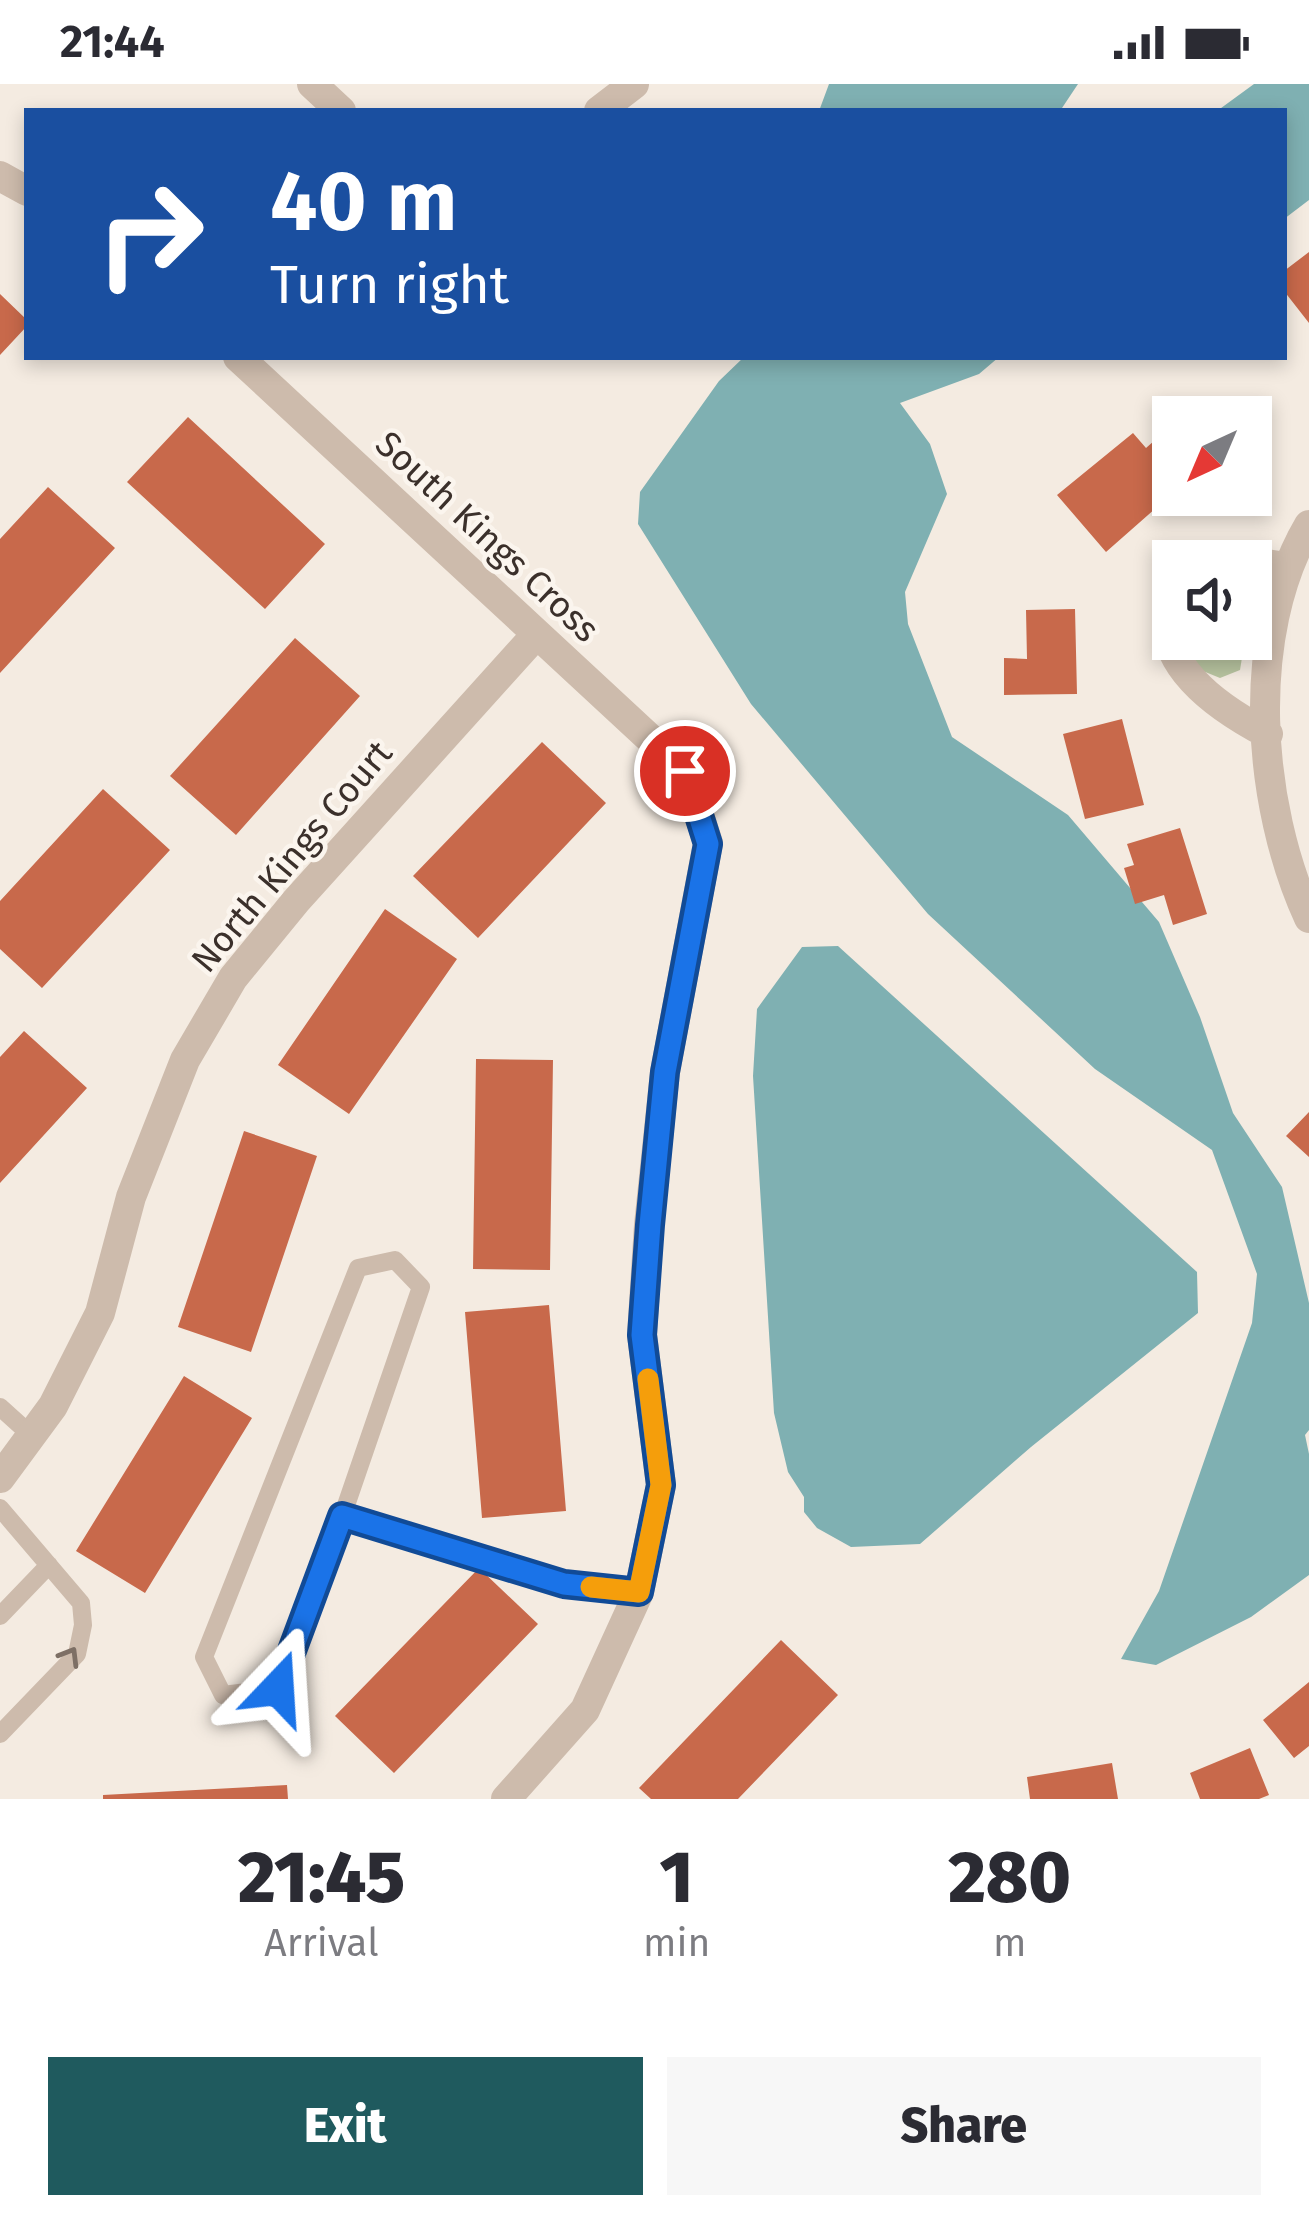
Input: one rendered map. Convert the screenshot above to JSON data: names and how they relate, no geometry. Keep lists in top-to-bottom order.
{
  "streets": {
    "street": ["South Kings Cross", "North Kings Court"]
  },
  "crossings": [
    ["South Kings Cross", "North Kings Court"]
  ],
  "north": "bottom left",
  "page": {
    "status": "21:44",
    "turn": ["40 m", "Turn right"],
    "eta": [
      "21:45",
      "Arrival",
      "1",
      "min",
      "280",
      "m"
    ],
    "buttons": ["Exit", "Share"]
  }
}
